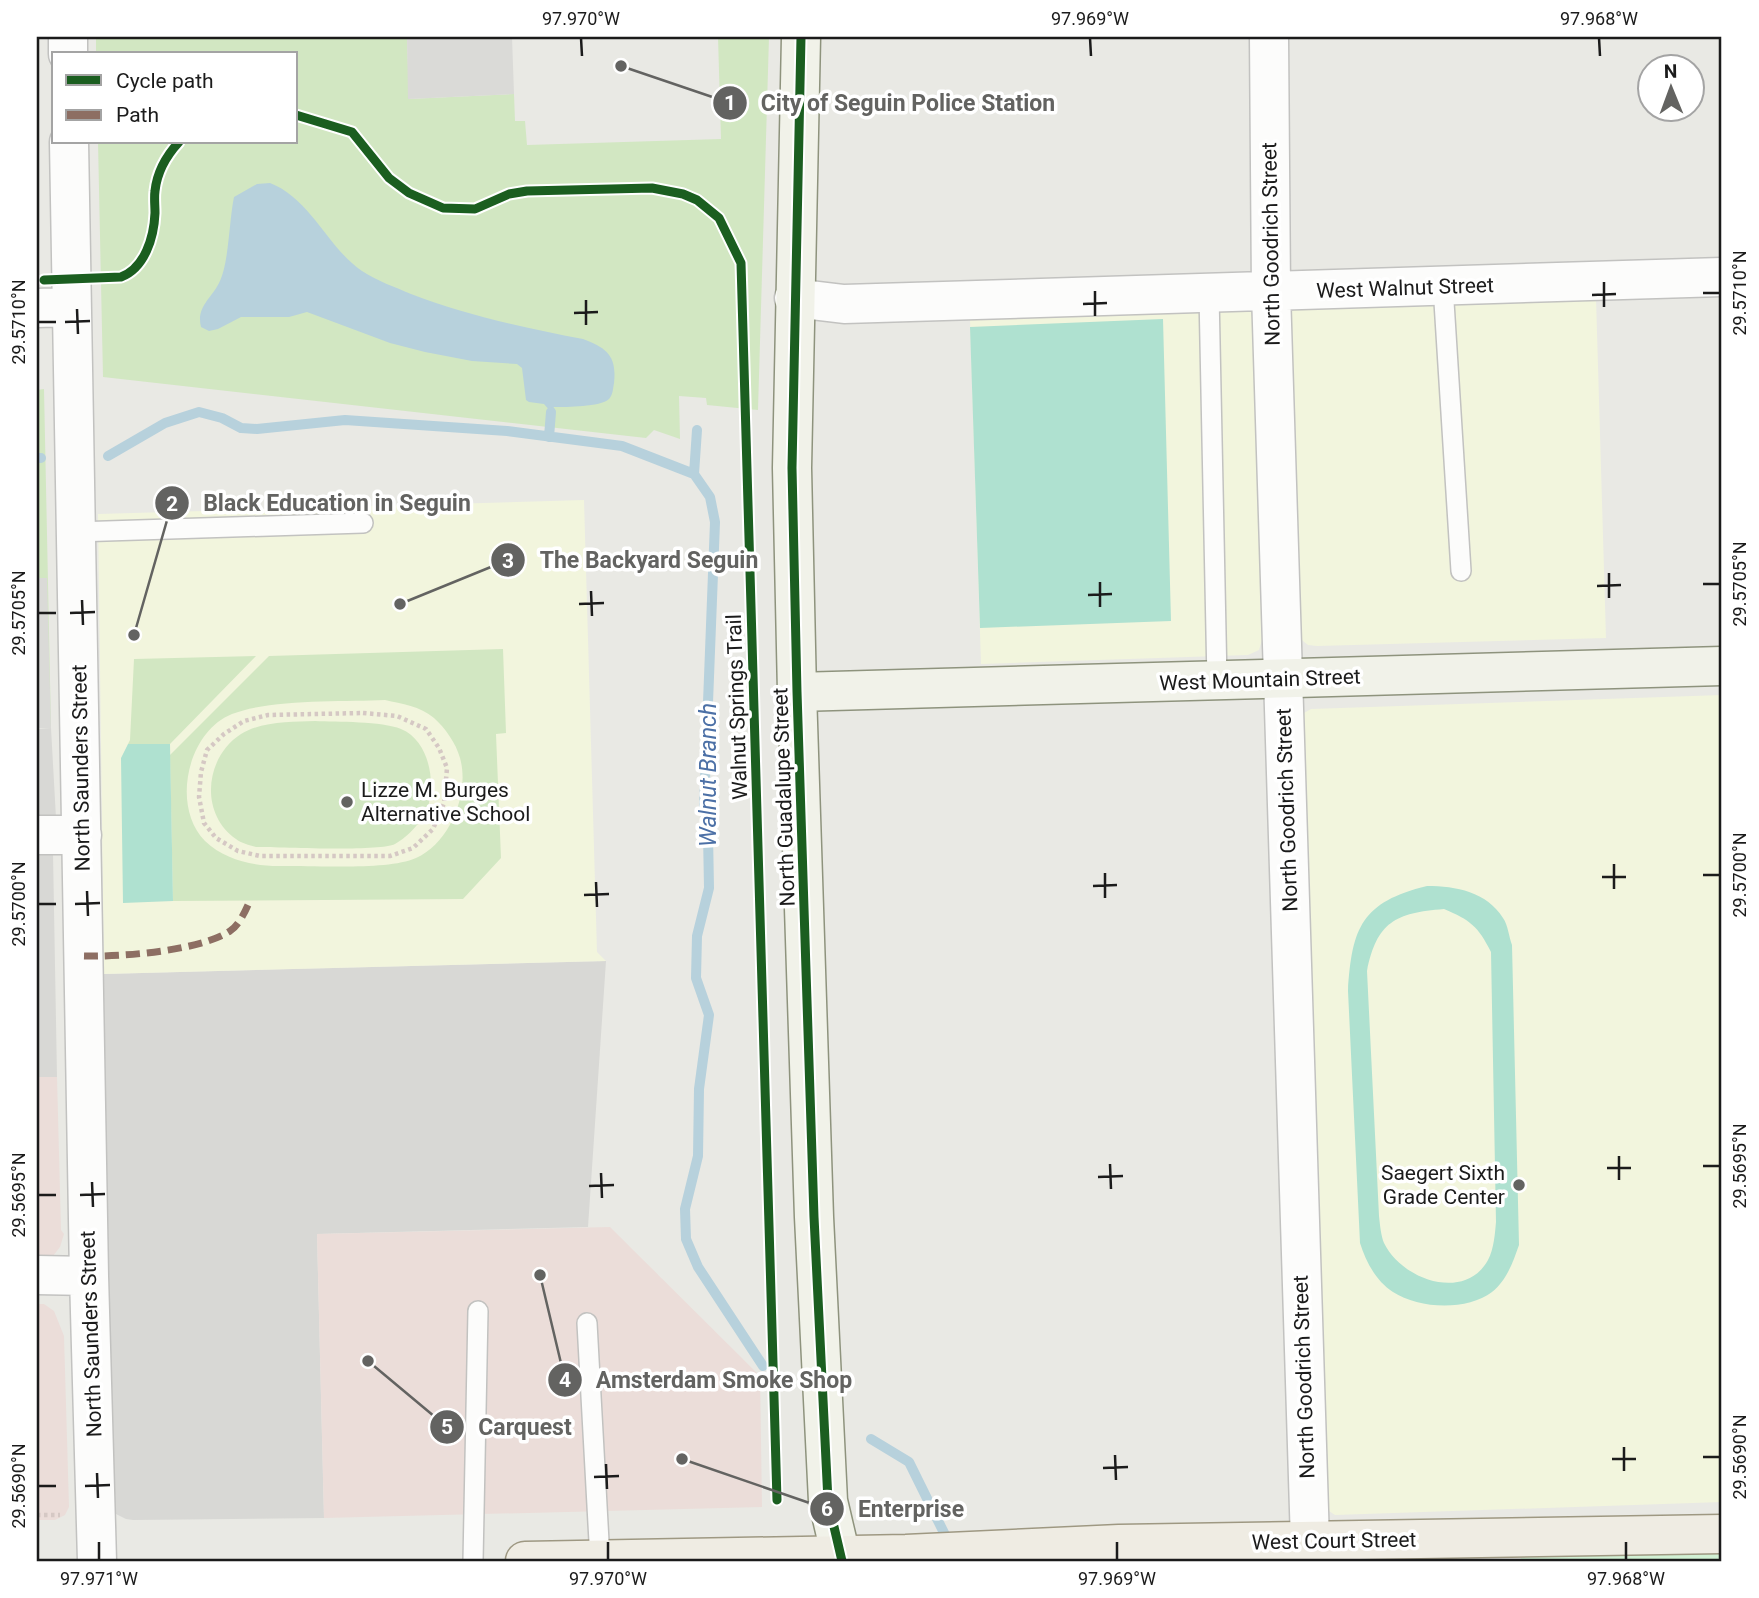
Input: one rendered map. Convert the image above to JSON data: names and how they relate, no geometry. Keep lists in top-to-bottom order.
{
  "streets": {
    "main road": ["West Court Street"],
    "street": [
      "North Goodrich Street",
      "West Walnut Street",
      "West Mountain Street",
      "North Saunders Street",
      "North Guadalupe Street"
    ],
    "cycle path": ["Walnut Springs Trail"]
  },
  "crossings": [
    ["North Goodrich Street", "West Walnut Street"],
    ["North Goodrich Street", "West Mountain Street"],
    ["North Goodrich Street", "West Court Street"],
    ["West Walnut Street", "North Guadalupe Street"],
    ["West Mountain Street", "North Guadalupe Street"],
    ["North Guadalupe Street", "West Court Street"]
  ],
  "water": ["Walnut Branch"],
  "places": [
    "City of Seguin Police Station",
    "The Backyard Seguin",
    "Black Education in Seguin",
    "Lizze M. Burges Alternative School",
    "Saegert Sixth Grade Center",
    "Amsterdam Smoke Shop",
    "Carquest",
    "Enterprise"
  ],
  "legend": ["Cycle path", "Path"],
  "north": "top",
  "coordinates": [
    "97.970°W",
    "97.969°W",
    "97.968°W",
    "29.5710°N",
    "29.5705°N",
    "29.5700°N",
    "29.5695°N",
    "29.5690°N",
    "97.971°W"
  ]
}
